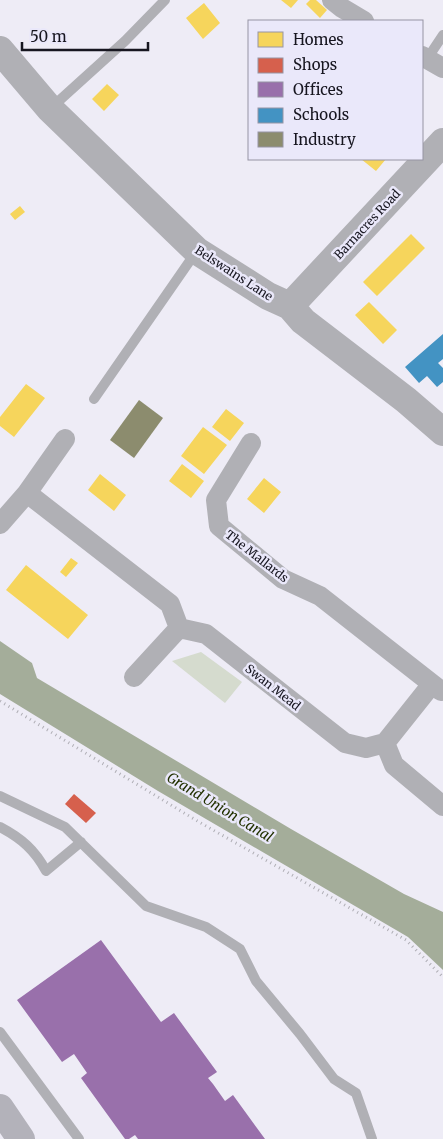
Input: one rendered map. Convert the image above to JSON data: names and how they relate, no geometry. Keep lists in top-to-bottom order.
{
  "streets": {
    "street": [
      "Barnacres Road",
      "Belswains Lane",
      "The Mallards",
      "Swan Mead"
    ]
  },
  "crossings": [
    ["Barnacres Road", "Belswains Lane"]
  ],
  "water": ["Grand Union Canal"],
  "legend": [
    "Homes",
    "Shops",
    "Offices",
    "Schools",
    "Industry"
  ],
  "scale_bar": "50 m"
}
